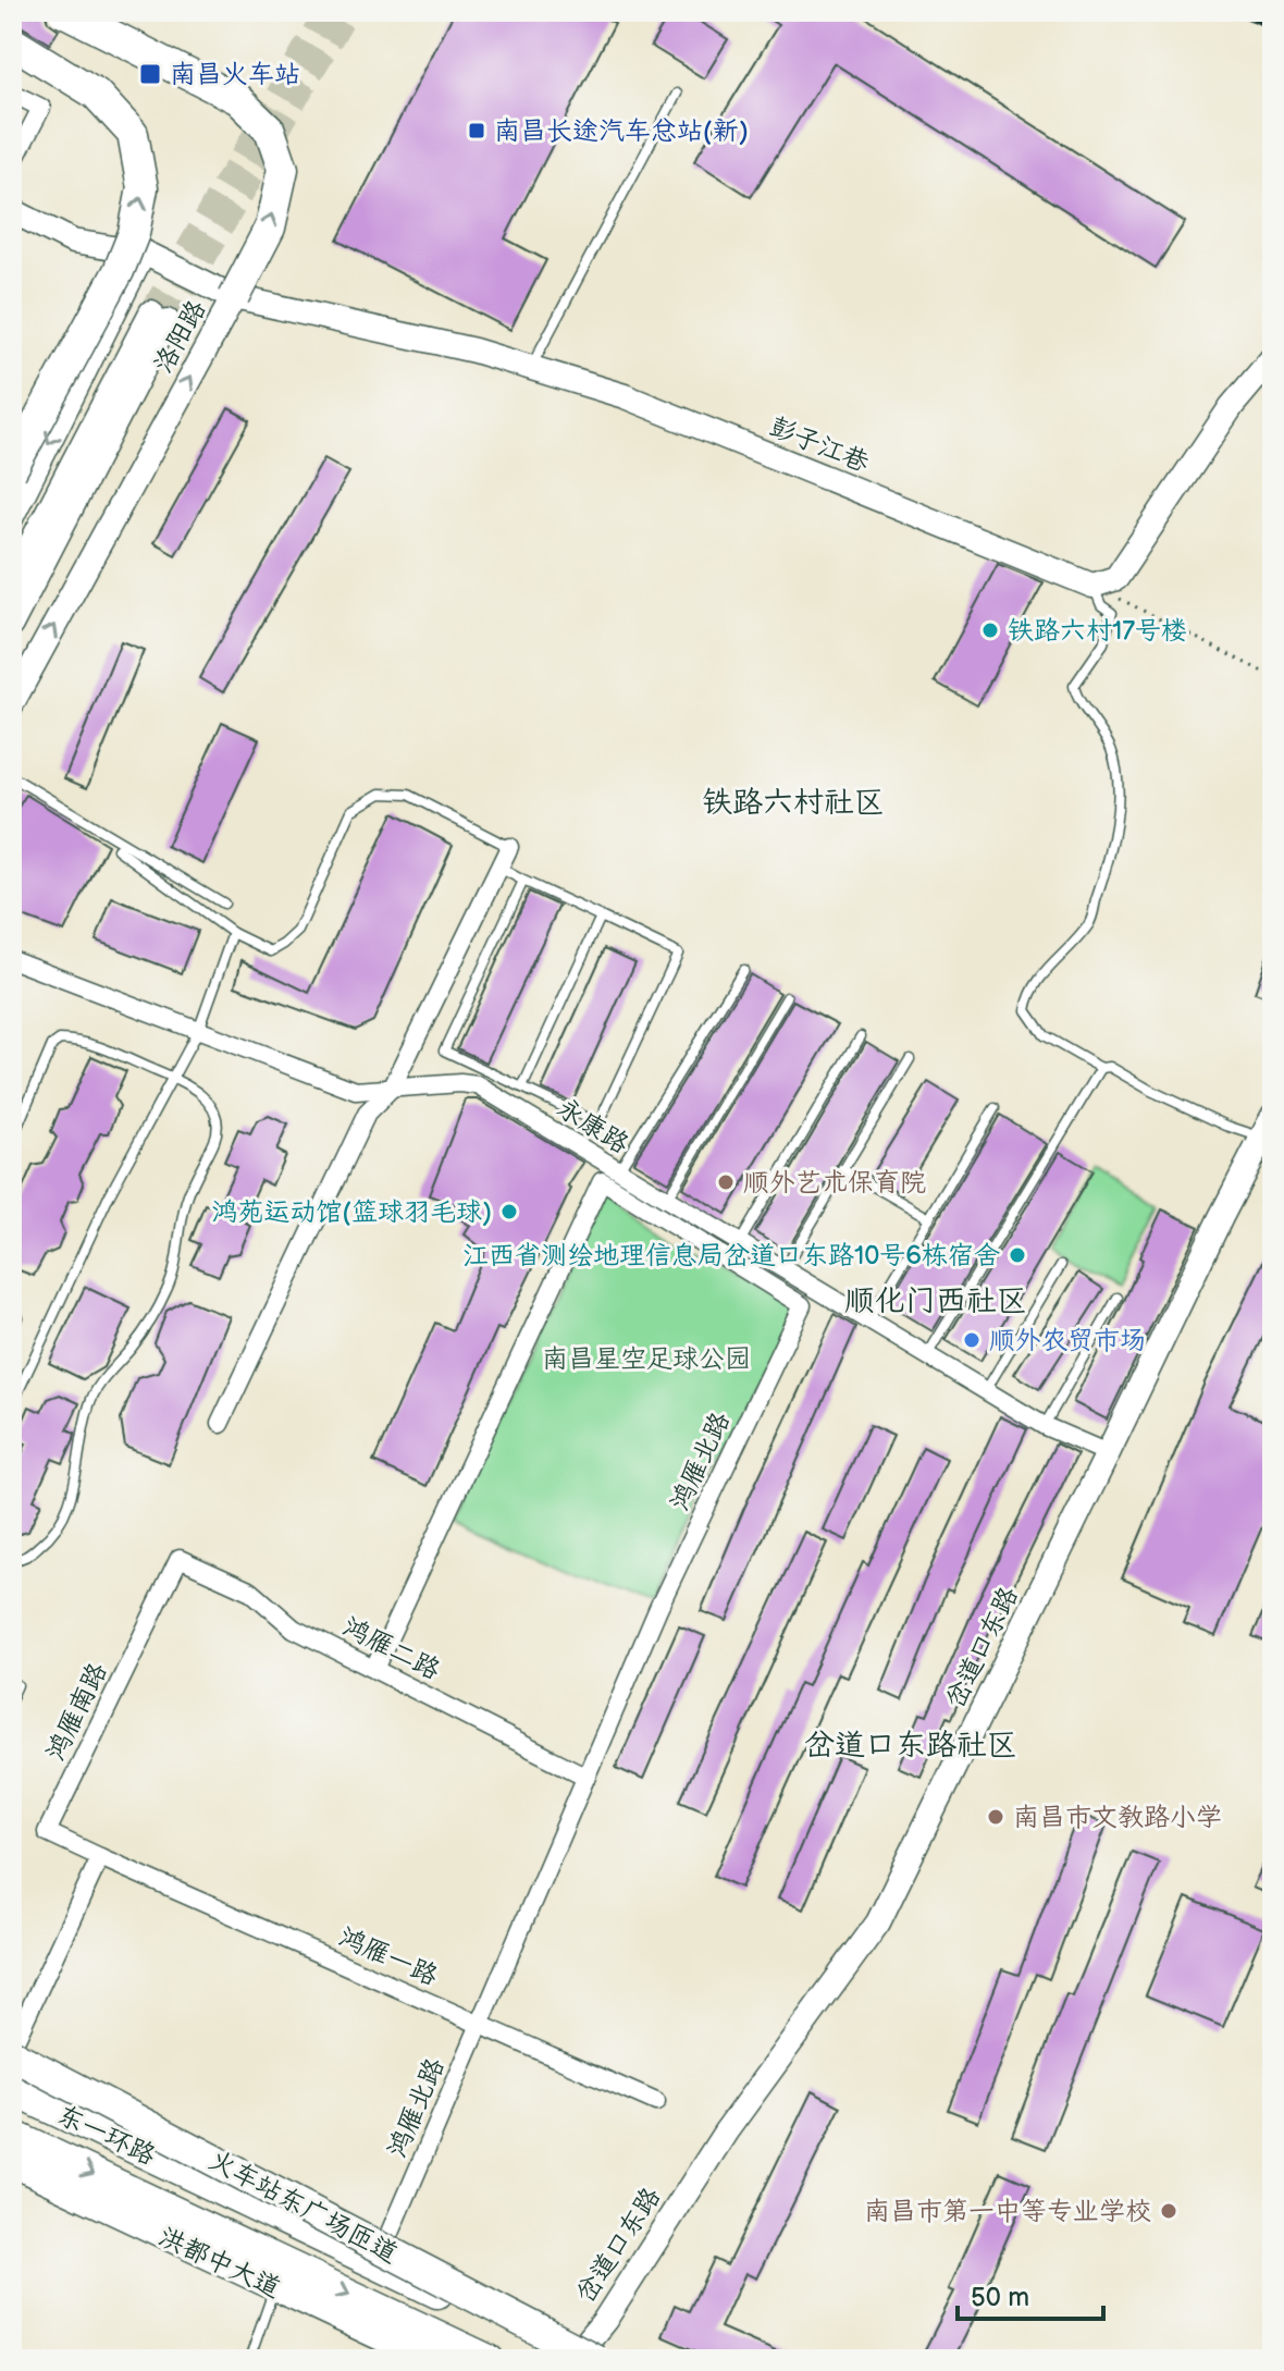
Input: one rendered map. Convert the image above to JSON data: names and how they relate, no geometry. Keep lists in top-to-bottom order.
{
  "streets": {
    "highway": ["东一环路", "火车站东广场匝道"],
    "main road": ["洪都中大道"],
    "street": [
      "洛阳路",
      "彭子江巷",
      "永康路",
      "鸿雁北路",
      "岔道口东路",
      "鸿雁二路",
      "鸿雁南路",
      "鸿雁一路"
    ]
  },
  "crossings": [
    ["洛阳路", "彭子江巷"],
    ["永康路", "岔道口东路"],
    ["鸿雁北路", "鸿雁二路"],
    ["鸿雁北路", "鸿雁一路"],
    ["岔道口东路", "东一环路"],
    ["岔道口东路", "火车站东广场匝道"],
    ["鸿雁二路", "鸿雁南路"],
    ["鸿雁南路", "鸿雁一路"],
    ["东一环路", "火车站东广场匝道"]
  ],
  "districts": ["铁路六村社区", "顺化门西社区", "岔道口东路社区"],
  "parks": ["南昌星空足球公园"],
  "places": {
    "transit": ["南昌火车站", "南昌长途汽车总站(新)"],
    "other": [
      "铁路六村17号楼",
      "顺外艺术保育院",
      "鸿苑运动馆(篮球羽毛球)",
      "江西省测绘地理信息局岔道口东路10号6栋宿舍",
      "顺外农贸市场",
      "南昌市文教路小学",
      "南昌市第一中等专业学校"
    ]
  },
  "scale_bar": "50 m"
}
